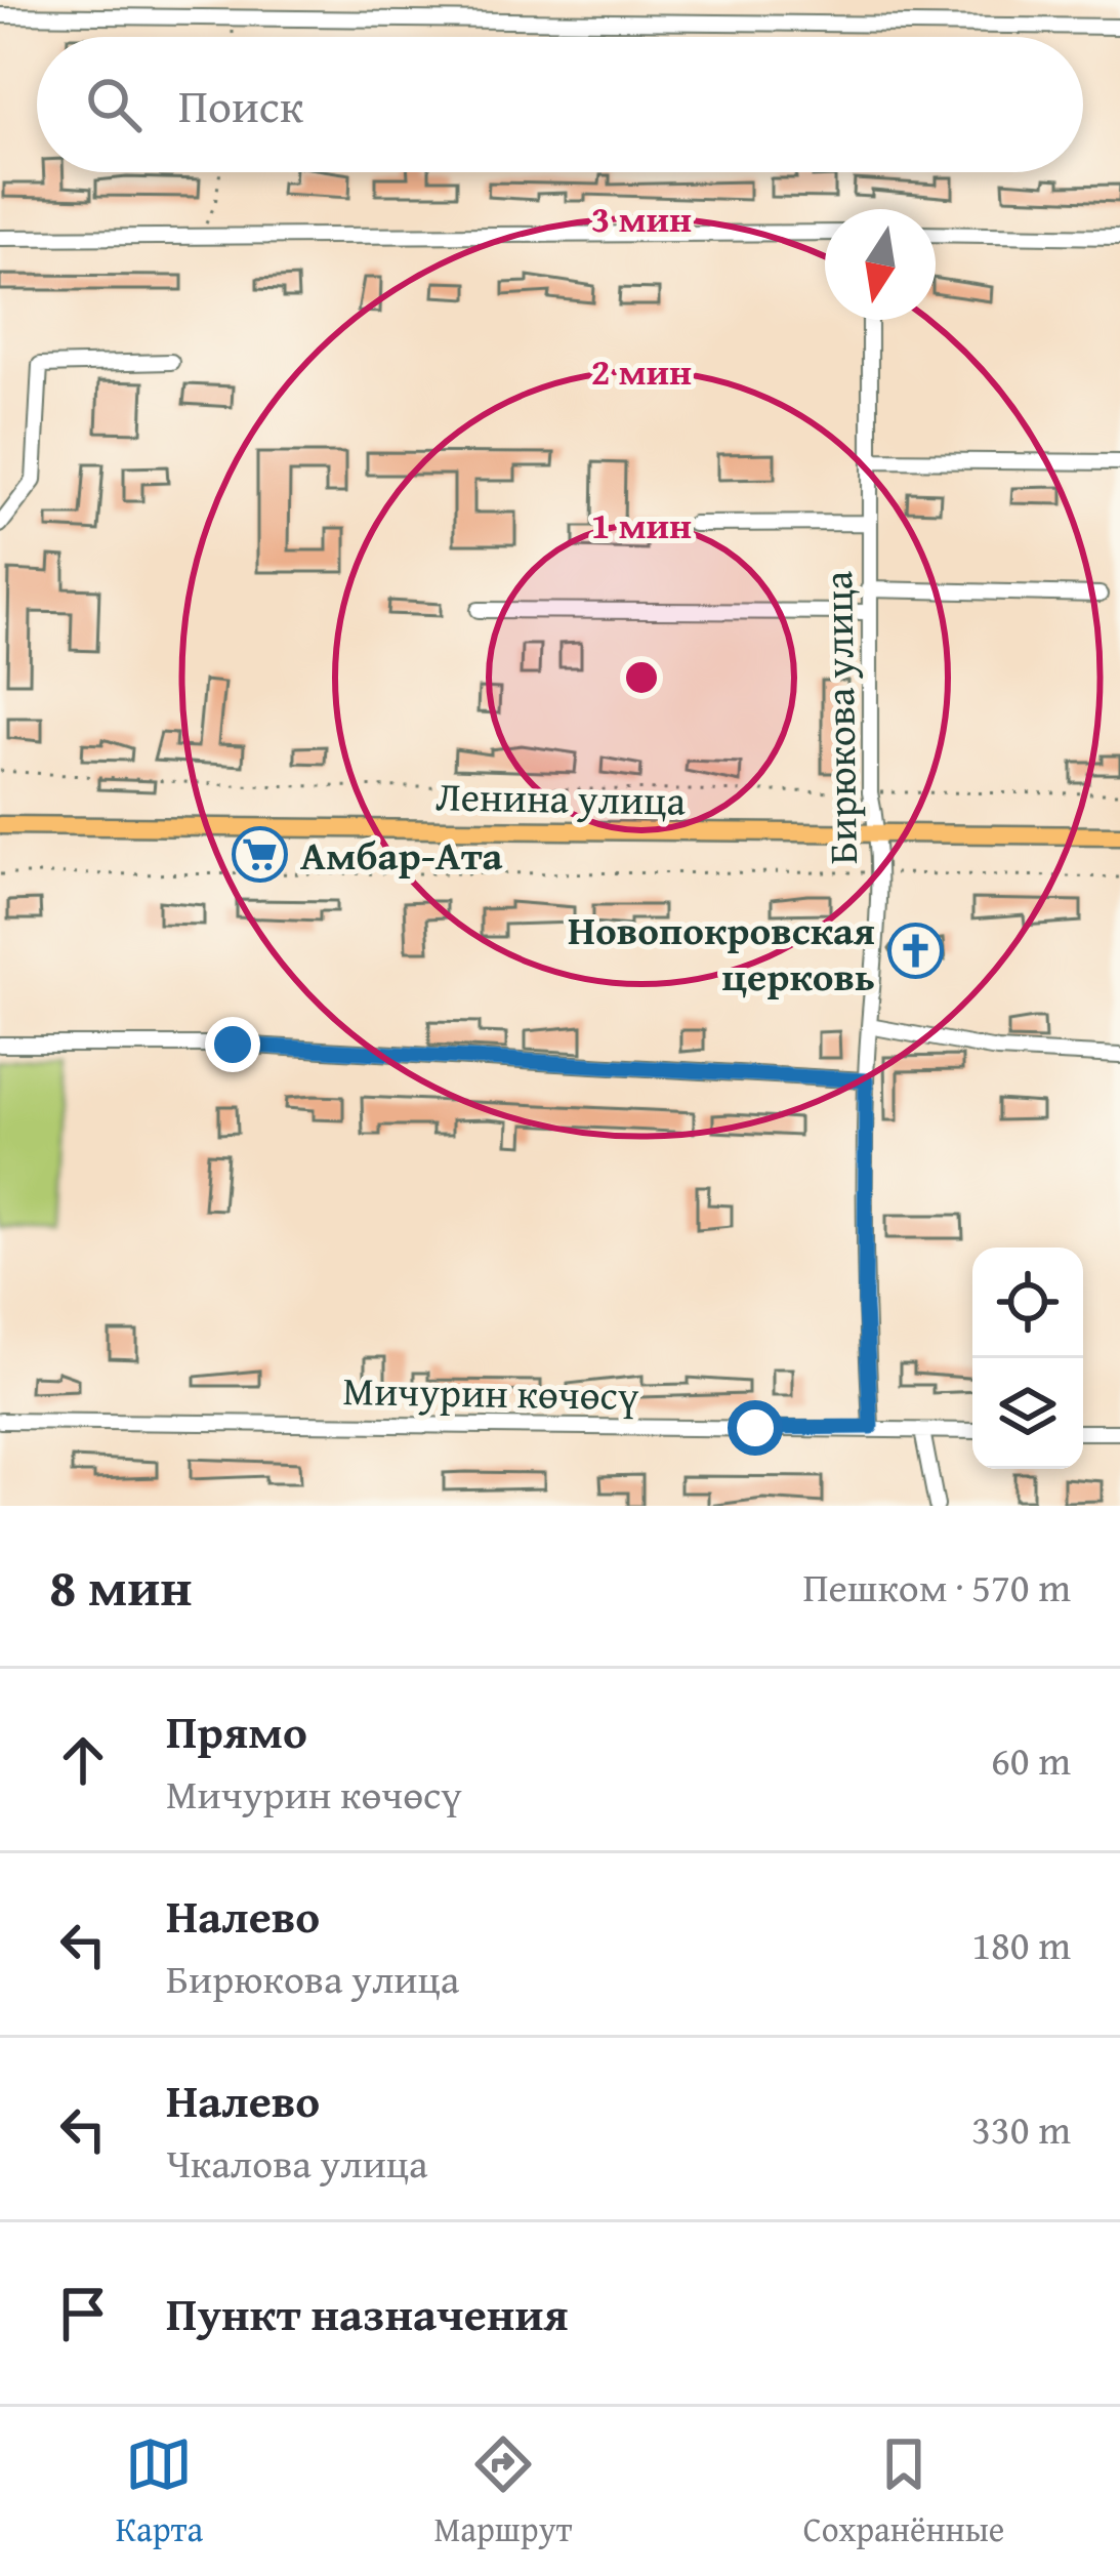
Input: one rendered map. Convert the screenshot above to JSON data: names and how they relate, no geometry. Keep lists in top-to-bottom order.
{
  "streets": {
    "main road": ["Ленина улица"],
    "street": ["Бирюкова улица", "Мичурин көчөсү"]
  },
  "crossings": [
    ["Бирюкова улица", "Ленина улица"],
    ["Бирюкова улица", "Мичурин көчөсү"]
  ],
  "places": {
    "supermarket": ["Амбар-Ата"],
    "church": ["Новопокровская церковь"]
  },
  "north": "bottom",
  "page": {
    "search": "Поиск",
    "heading": ["8 мин", "Пешком · 570 m"],
    "list": [
      ["Прямо", "Мичурин көчөсү", "60 m"],
      ["Налево", "Бирюкова улица", "180 m"],
      ["Налево", "Чкалова улица", "330 m"],
      "Пункт назначения"
    ],
    "nav": ["Карта", "Маршрут", "Сохранённые"]
  },
  "rings": ["3 мин", "2 мин", "1 мин"]
}
